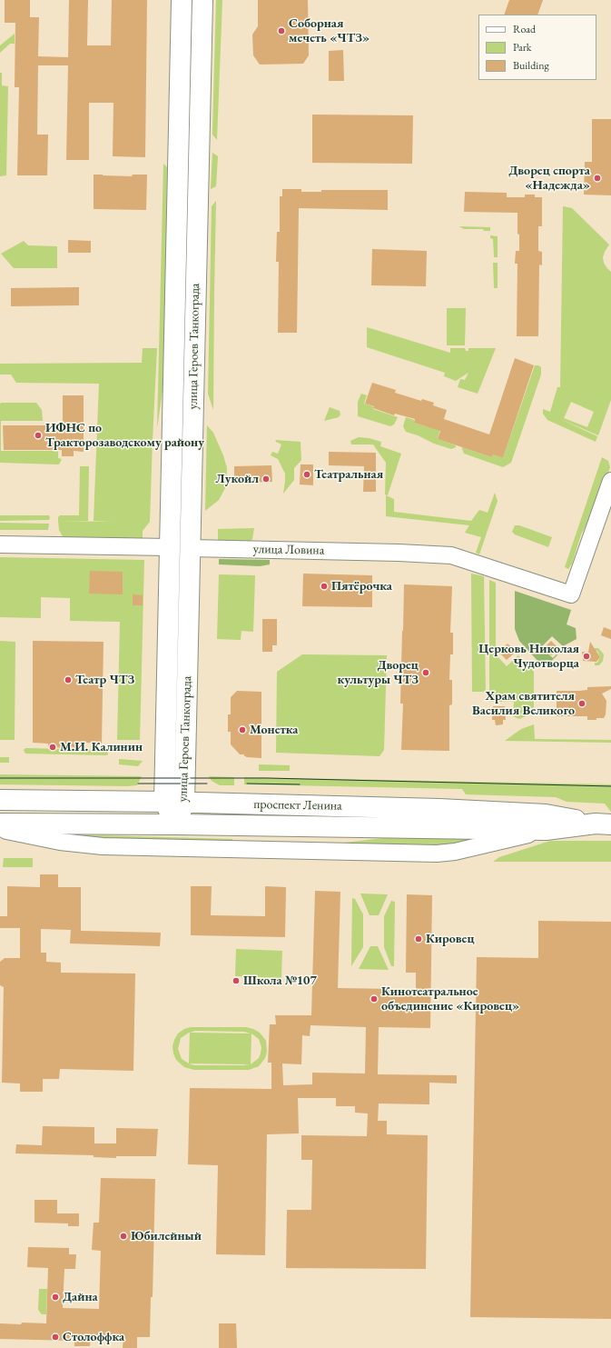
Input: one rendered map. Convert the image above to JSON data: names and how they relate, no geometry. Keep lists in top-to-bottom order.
{
  "streets": {
    "main road": ["улица Героев Танкограда", "улица Ловина", "проспект Ленина"]
  },
  "crossings": [
    ["улица Героев Танкограда", "улица Ловина"],
    ["улица Героев Танкограда", "проспект Ленина"]
  ],
  "places": [
    "Соборная мечеть «ЧТЗ»",
    "Дворец спорта «Надежда»",
    "ИФНС по Тракторозаводскому району",
    "Театральная",
    "Лукойл",
    "Пятёрочка",
    "Церковь Николая Чудотворца",
    "Дворец культуры ЧТЗ",
    "Театр ЧТЗ",
    "Храм святителя Василия Великого",
    "Монетка",
    "М.И. Калинин",
    "Кировец",
    "Школа №107",
    "Кинотеатральное объединение «Кировец»",
    "Юбилейный",
    "Дайна",
    "Столоффка"
  ],
  "legend": ["Road", "Park", "Building"]
}
